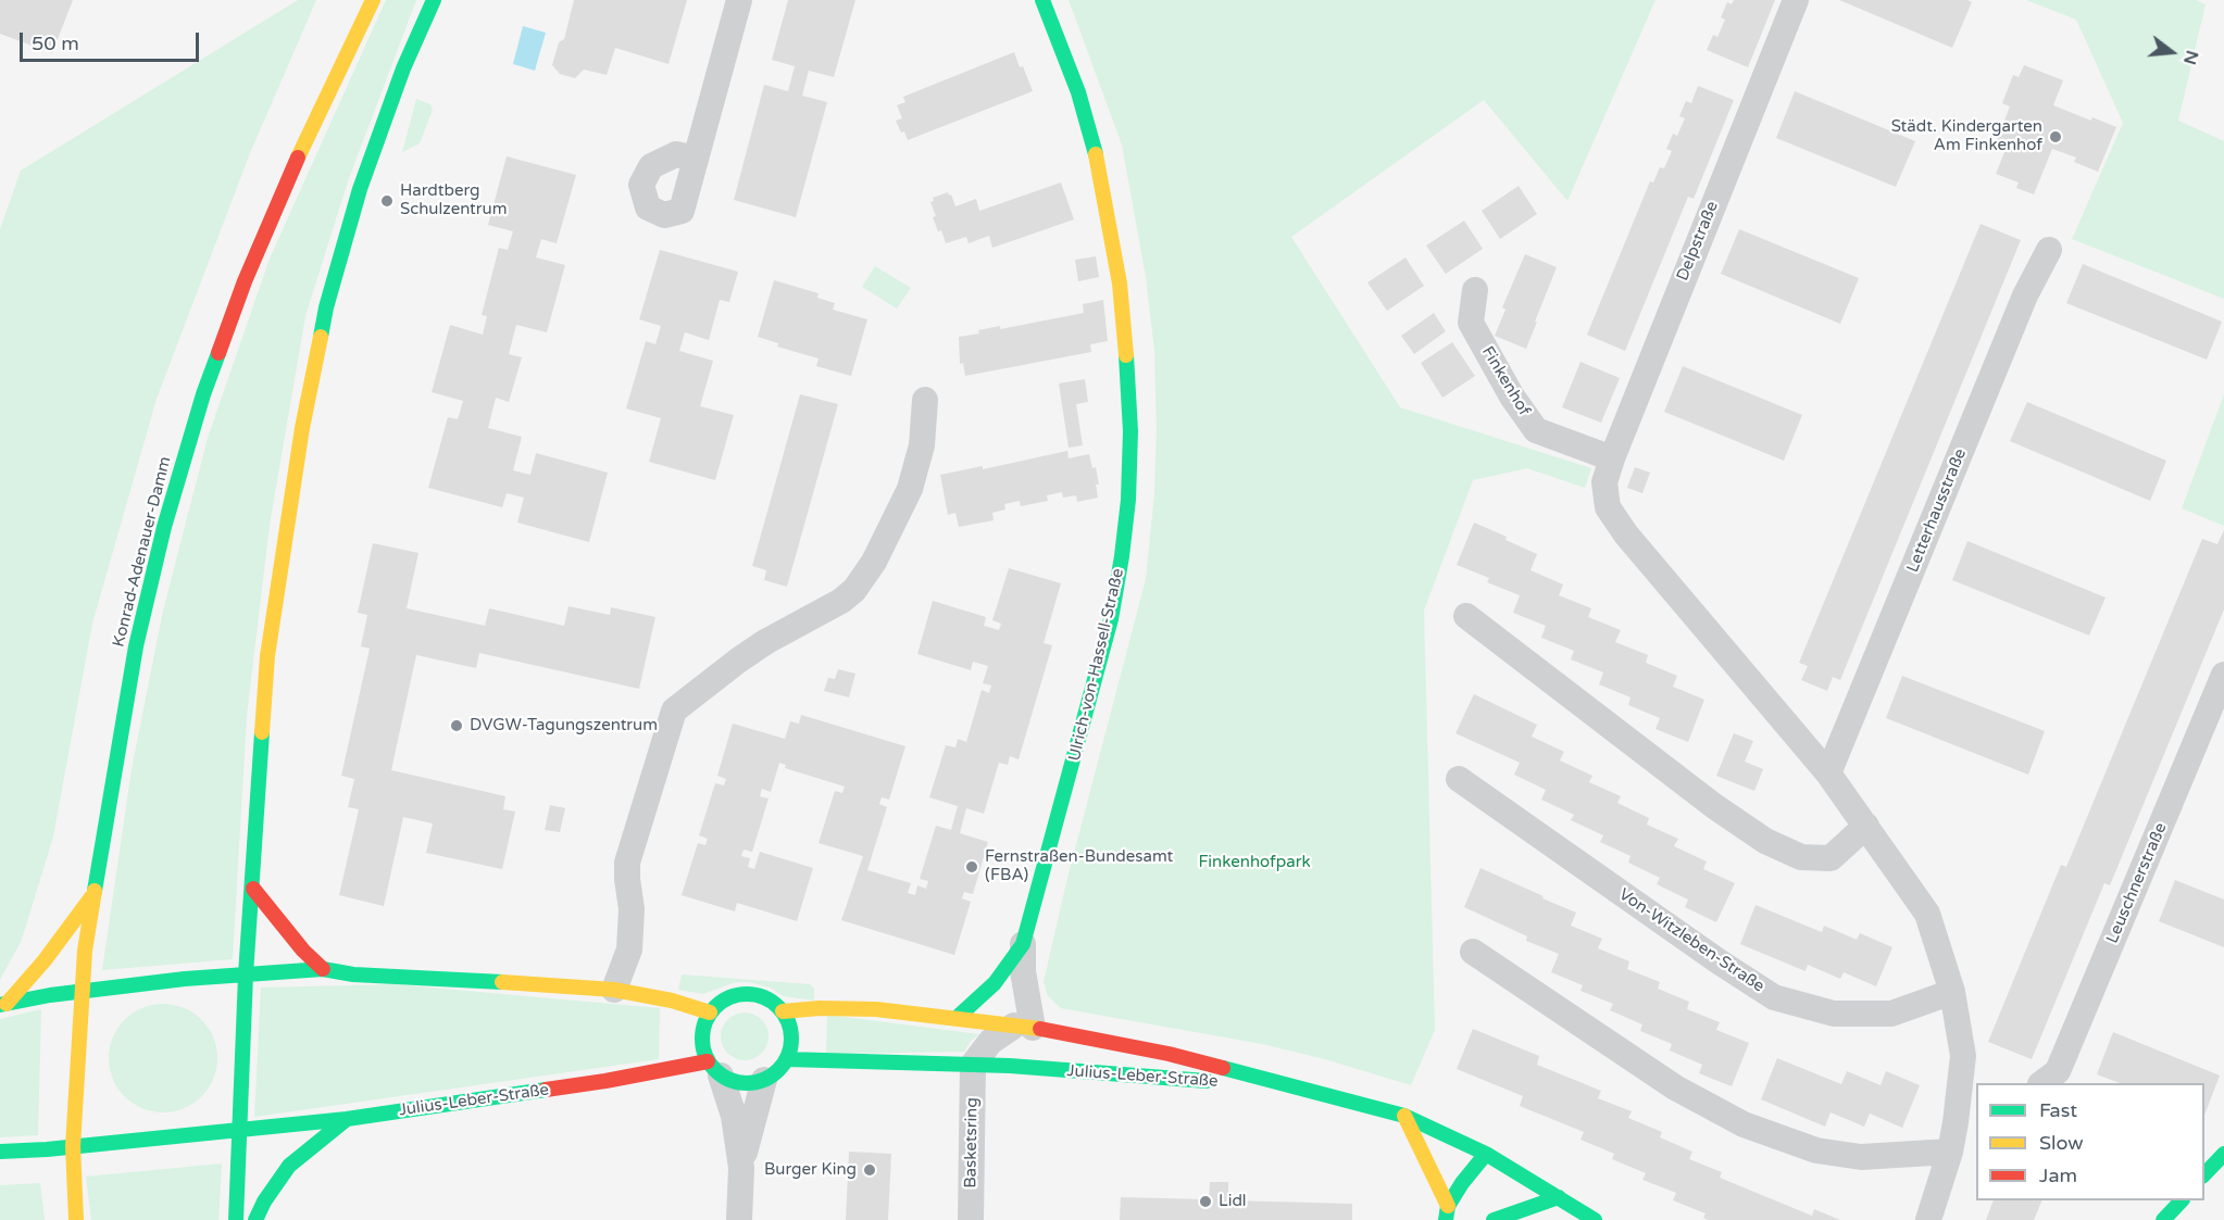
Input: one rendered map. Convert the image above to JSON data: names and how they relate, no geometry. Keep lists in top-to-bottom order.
{
  "streets": {
    "street": [
      "Delpstraße",
      "Finkenhof",
      "Letterhausstraße",
      "Konrad-Adenauer-Damm",
      "Ulrich-von-Hassell-Straße",
      "Leuschnerstraße",
      "Von-Witzleben-Straße",
      "Julius-Leber-Straße",
      "Basketsring"
    ]
  },
  "crossings": [
    ["Delpstraße", "Finkenhof"],
    ["Ulrich-von-Hassell-Straße", "Julius-Leber-Straße"],
    ["Julius-Leber-Straße", "Basketsring"]
  ],
  "parks": ["Finkenhofpark"],
  "places": [
    "Städt. Kindergarten Am Finkenhof",
    "Hardtberg Schulzentrum",
    "DVGW-Tagungszentrum",
    "Fernstraßen-Bundesamt (FBA)",
    "Burger King",
    "Lidl"
  ],
  "legend": ["Fast", "Slow", "Jam"],
  "scale_bar": "50 m",
  "north": "right"
}
